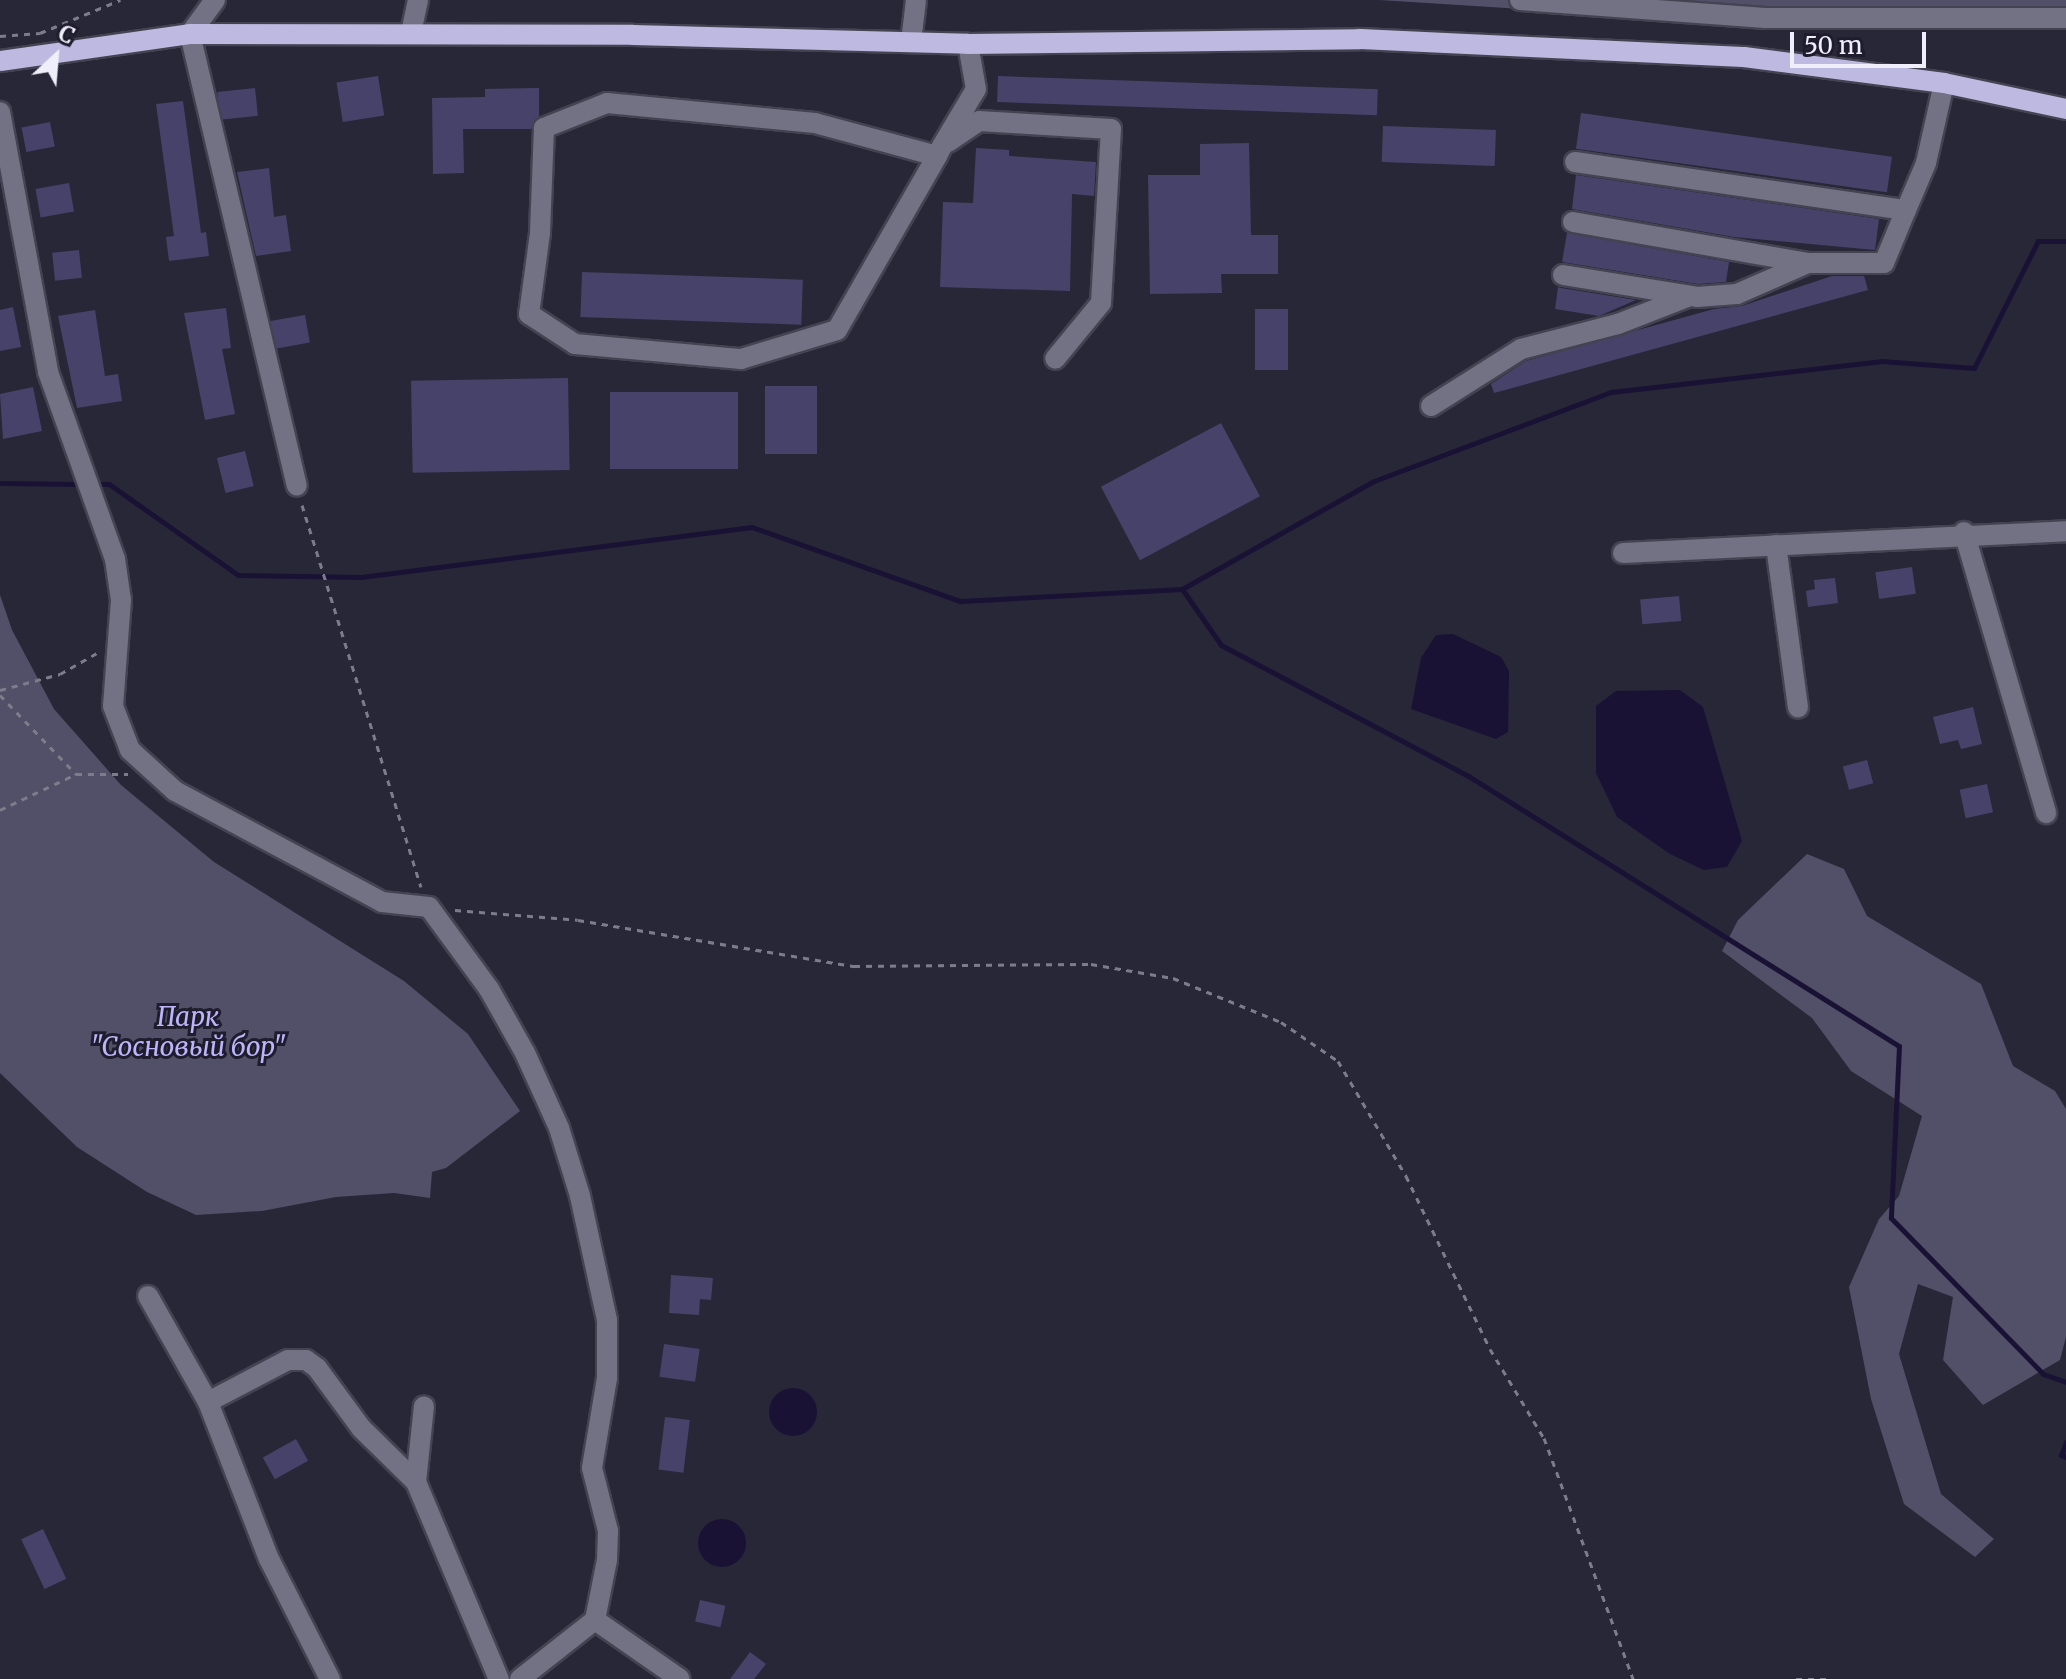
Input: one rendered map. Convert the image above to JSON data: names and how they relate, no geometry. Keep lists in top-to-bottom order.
{
  "parks": ["Парк \"Сосновый бор\""],
  "scale_bar": "50 m",
  "north": "top right"
}
